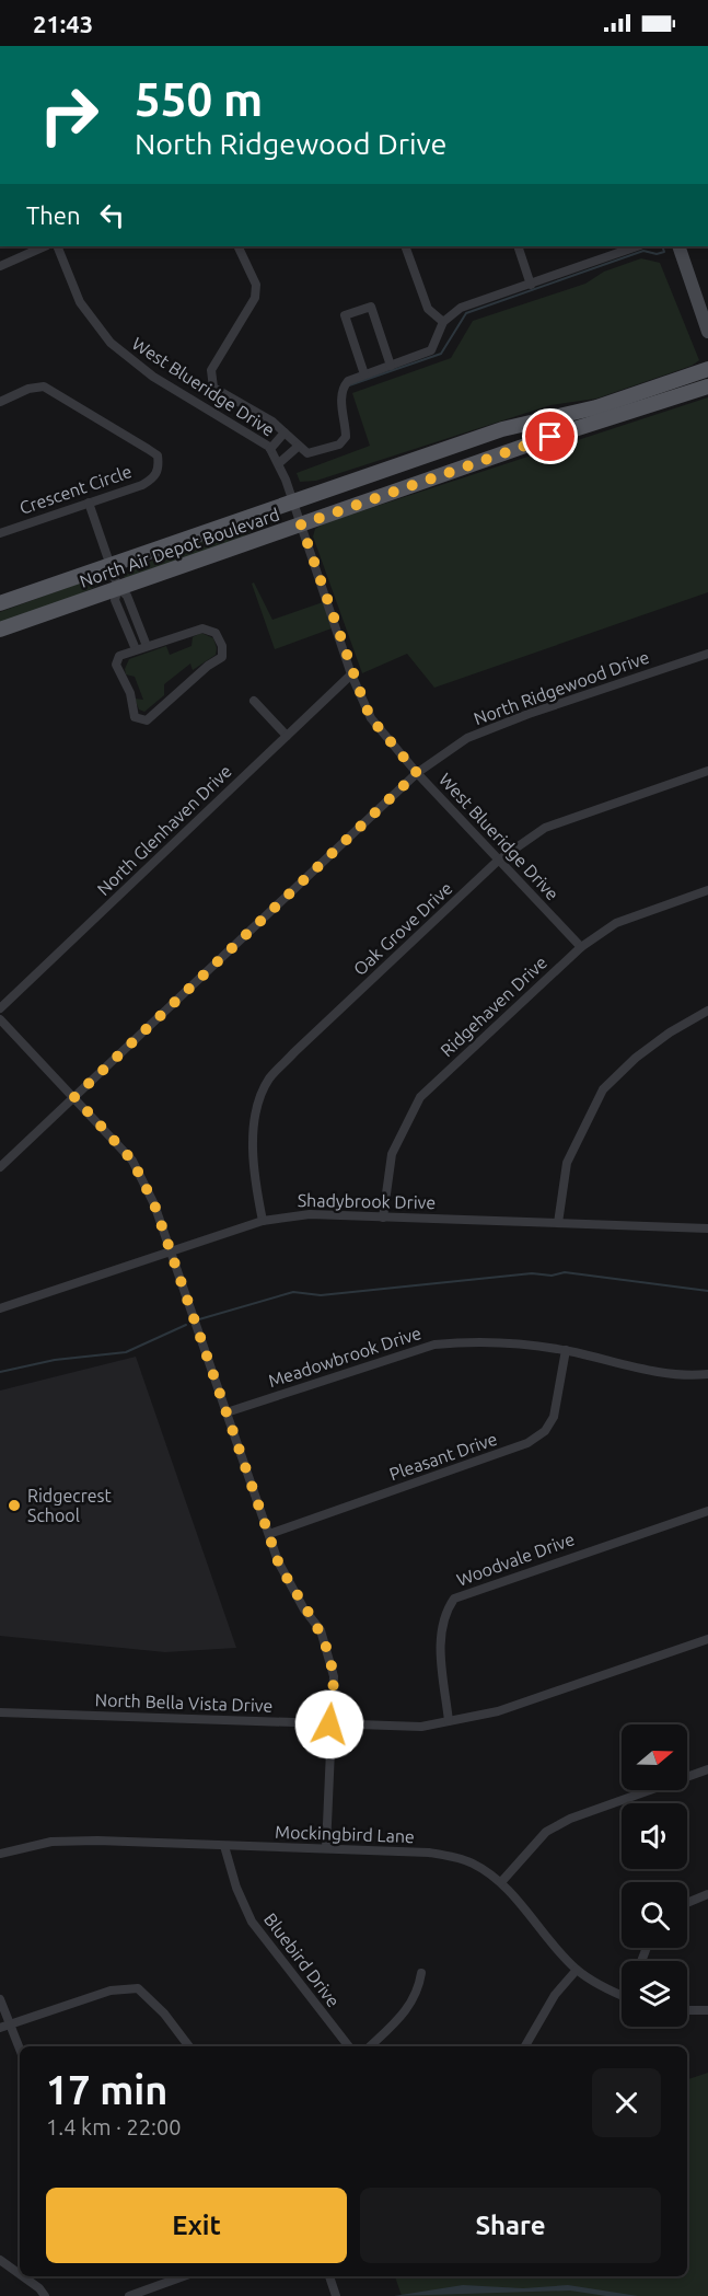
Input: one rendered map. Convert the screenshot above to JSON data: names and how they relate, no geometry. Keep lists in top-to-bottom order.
{
  "streets": {
    "main road": ["North Air Depot Boulevard"],
    "street": [
      "West Blueridge Drive",
      "Crescent Circle",
      "North Ridgewood Drive",
      "North Glenhaven Drive",
      "Oak Grove Drive",
      "Ridgehaven Drive",
      "Shadybrook Drive",
      "Meadowbrook Drive",
      "Pleasant Drive",
      "Woodvale Drive",
      "North Bella Vista Drive",
      "Mockingbird Lane",
      "Bluebird Drive"
    ]
  },
  "crossings": [
    ["West Blueridge Drive", "North Air Depot Boulevard"],
    ["West Blueridge Drive", "North Ridgewood Drive"],
    ["West Blueridge Drive", "North Glenhaven Drive"],
    ["West Blueridge Drive", "Oak Grove Drive"],
    ["West Blueridge Drive", "Ridgehaven Drive"],
    ["Oak Grove Drive", "Shadybrook Drive"],
    ["Ridgehaven Drive", "Shadybrook Drive"],
    ["Meadowbrook Drive", "Pleasant Drive"],
    ["Woodvale Drive", "North Bella Vista Drive"],
    ["Mockingbird Lane", "Bluebird Drive"]
  ],
  "places": ["Ridgecrest School"],
  "north": "right",
  "page": {
    "status": "21:43",
    "turn": ["550 m", "North Ridgewood Drive"],
    "then": "Then",
    "heading": ["17 min", "1.4 km · 22:00"],
    "buttons": ["Exit", "Share"]
  }
}
